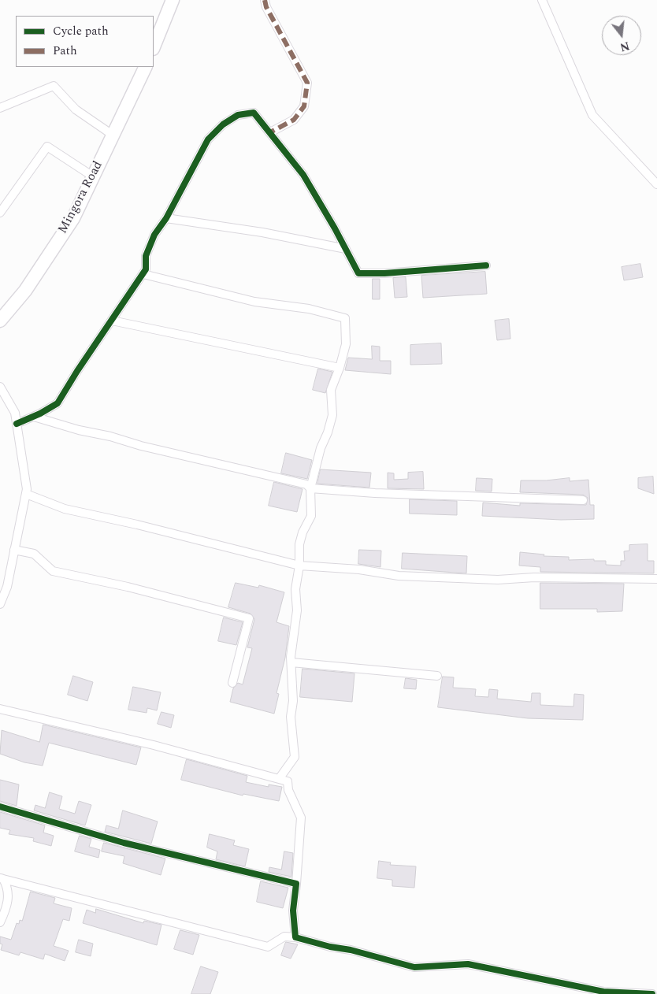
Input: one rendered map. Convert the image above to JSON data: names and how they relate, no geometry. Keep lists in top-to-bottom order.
{
  "streets": {
    "highway": ["Mingora Road"]
  },
  "legend": ["Cycle path", "Path"],
  "north": "bottom"
}
